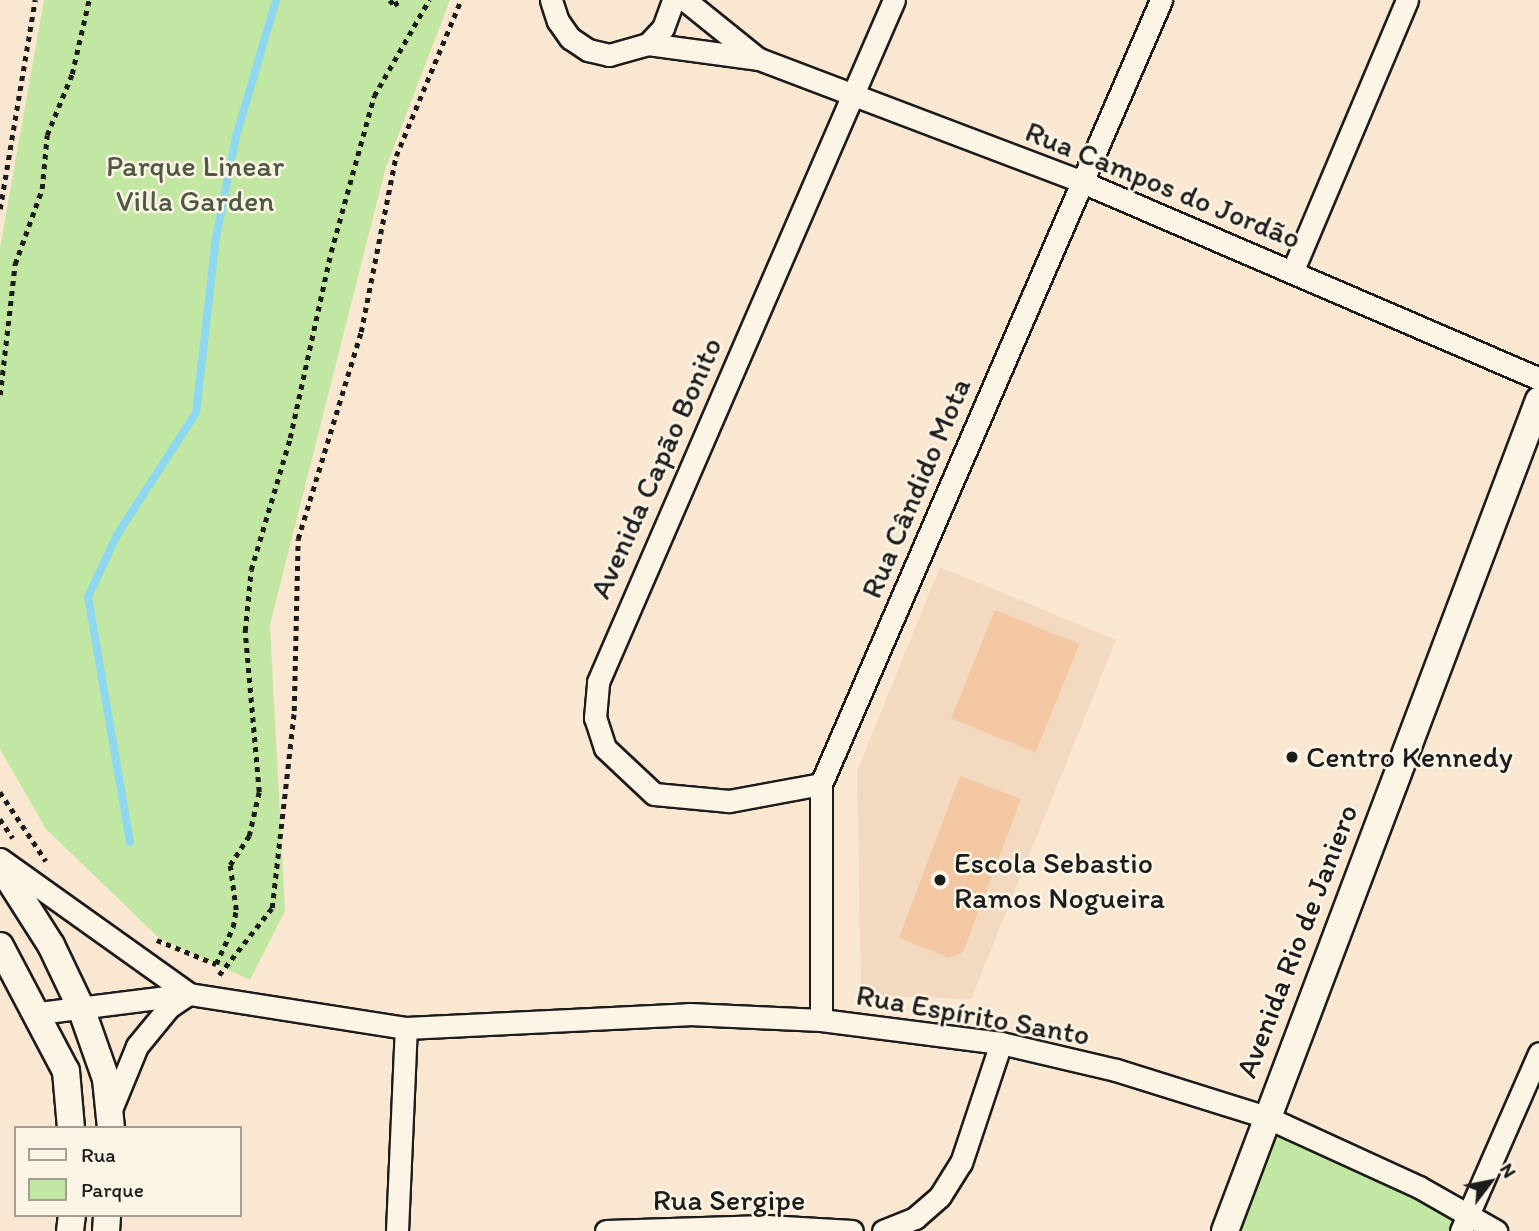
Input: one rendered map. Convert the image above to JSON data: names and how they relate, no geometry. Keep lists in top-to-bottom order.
{
  "streets": {
    "street": [
      "Rua Campos do Jordão",
      "Avenida Capão Bonito",
      "Rua Cândido Mota",
      "Avenida Rio de Janiero",
      "Rua Espírito Santo",
      "Rua Sergipe"
    ]
  },
  "crossings": [
    ["Rua Campos do Jordão", "Avenida Capão Bonito"],
    ["Rua Campos do Jordão", "Rua Cândido Mota"],
    ["Avenida Capão Bonito", "Rua Cândido Mota"],
    ["Rua Cândido Mota", "Rua Espírito Santo"],
    ["Avenida Rio de Janiero", "Rua Espírito Santo"]
  ],
  "parks": ["Parque Linear Villa Garden"],
  "places": ["Centro Kennedy", "Escola Sebastio Ramos Nogueira"],
  "legend": ["Rua", "Parque"],
  "north": "top right"
}
